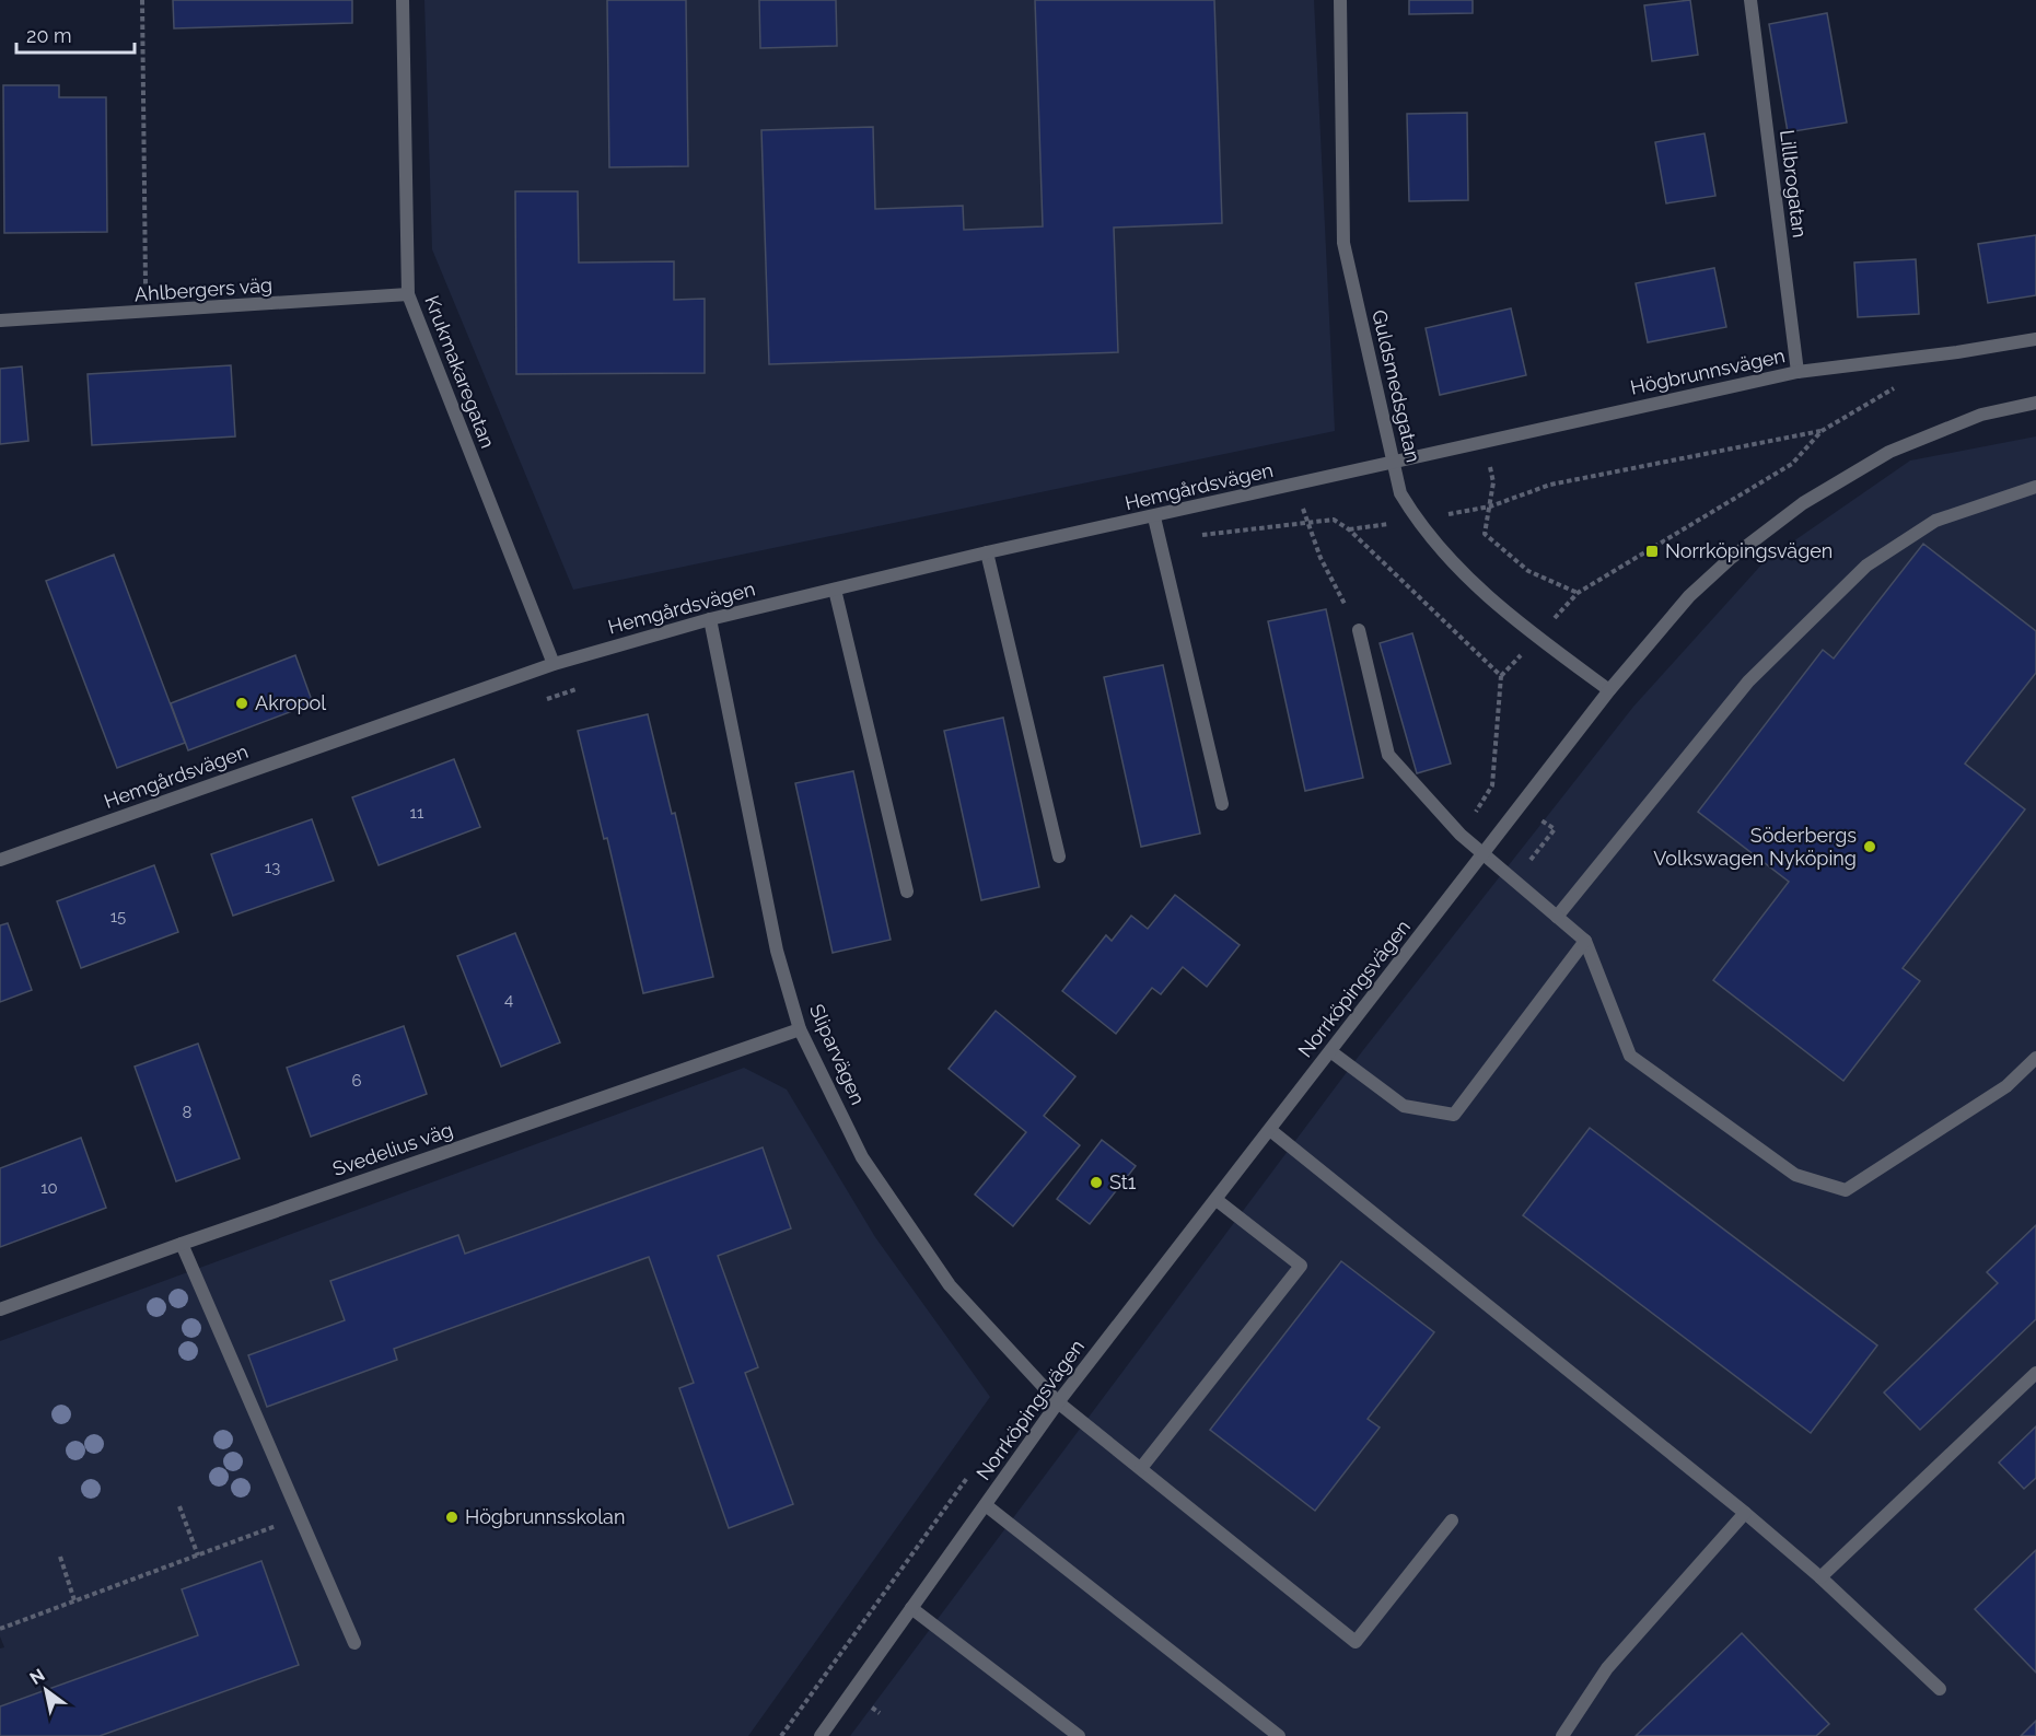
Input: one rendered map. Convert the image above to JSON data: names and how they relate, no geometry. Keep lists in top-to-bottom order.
{
  "streets": {
    "street": [
      "Lillbrogatan",
      "Ahlbergers väg",
      "Krukmakaregatan",
      "Högbrunnsvägen",
      "Guldsmedsgatan",
      "Hemgårdsvägen",
      "Norrköpingsvägen",
      "Sliparvägen",
      "Svedelius väg"
    ]
  },
  "crossings": [
    ["Lillbrogatan", "Högbrunnsvägen"],
    ["Ahlbergers väg", "Krukmakaregatan"],
    ["Krukmakaregatan", "Hemgårdsvägen"],
    ["Högbrunnsvägen", "Guldsmedsgatan"],
    ["Högbrunnsvägen", "Hemgårdsvägen"],
    ["Guldsmedsgatan", "Hemgårdsvägen"],
    ["Guldsmedsgatan", "Norrköpingsvägen"],
    ["Hemgårdsvägen", "Sliparvägen"],
    ["Norrköpingsvägen", "Sliparvägen"],
    ["Sliparvägen", "Svedelius väg"]
  ],
  "places": {
    "transit": ["Norrköpingsvägen"],
    "other": [
      "Akropol",
      "Söderbergs Volkswagen Nyköping",
      "St1",
      "Högbrunnsskolan"
    ]
  },
  "house_numbers": [
    "11",
    "13",
    "15",
    "4",
    "6",
    "8",
    "10"
  ],
  "scale_bar": "20 m",
  "north": "top left"
}
